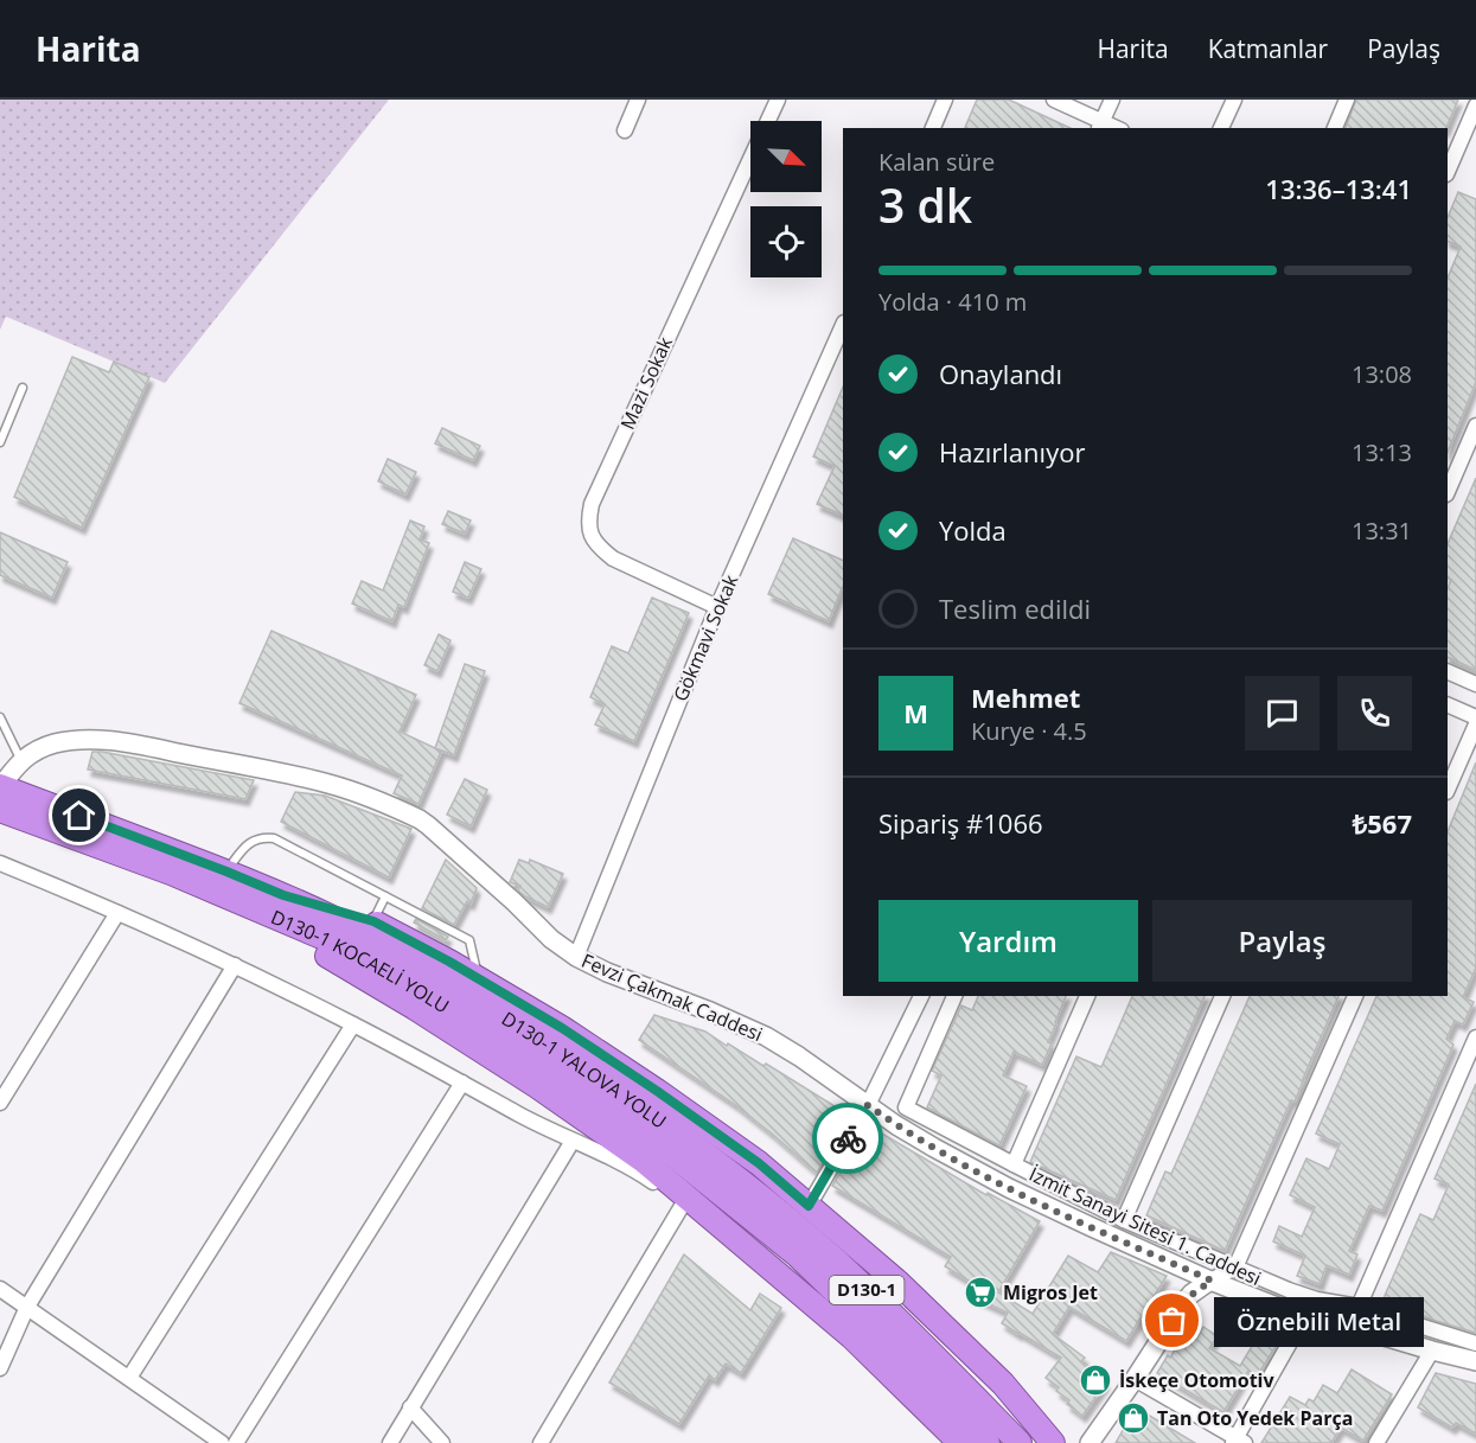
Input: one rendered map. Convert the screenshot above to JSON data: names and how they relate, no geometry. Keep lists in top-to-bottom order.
{
  "streets": {
    "highway": ["D130-1 KOCAELİ YOLU", "D130-1 YALOVA YOLU", "D130-1"],
    "street": [
      "Mazi Sokak",
      "Gökmavi Sokak",
      "Fevzi Çakmak Caddesi",
      "İzmit Sanayi Sitesi 1. Caddesi"
    ]
  },
  "crossings": [
    ["Mazi Sokak", "Gökmavi Sokak"],
    ["Gökmavi Sokak", "Fevzi Çakmak Caddesi"],
    ["D130-1 KOCAELİ YOLU", "D130-1 YALOVA YOLU"],
    ["D130-1 KOCAELİ YOLU", "D130-1"],
    ["Fevzi Çakmak Caddesi", "D130-1 YALOVA YOLU"],
    ["D130-1 YALOVA YOLU", "D130-1"]
  ],
  "places": {
    "supermarket": ["Migros Jet"],
    "other": ["Öznebili Metal"],
    "shop": ["İskeçe Otomotiv", "Tan Oto Yedek Parça"]
  },
  "north": "bottom right",
  "page": {
    "header": "Harita",
    "nav": ["Harita", "Katmanlar", "Paylaş"],
    "heading": ["3 dk", "Kalan süre", "13:36–13:41"],
    "panel": [
      "Mehmet",
      "Kurye · 4.5",
      "Sipariş #1066",
      "₺567"
    ],
    "bar": "Yolda · 410 m",
    "list": [
      ["Onaylandı", "13:08"],
      ["Hazırlanıyor", "13:13"],
      ["Yolda", "13:31"],
      "Teslim edildi"
    ],
    "round": "M",
    "buttons": ["Yardım", "Paylaş"],
    "bubble": "Öznebili Metal"
  }
}
